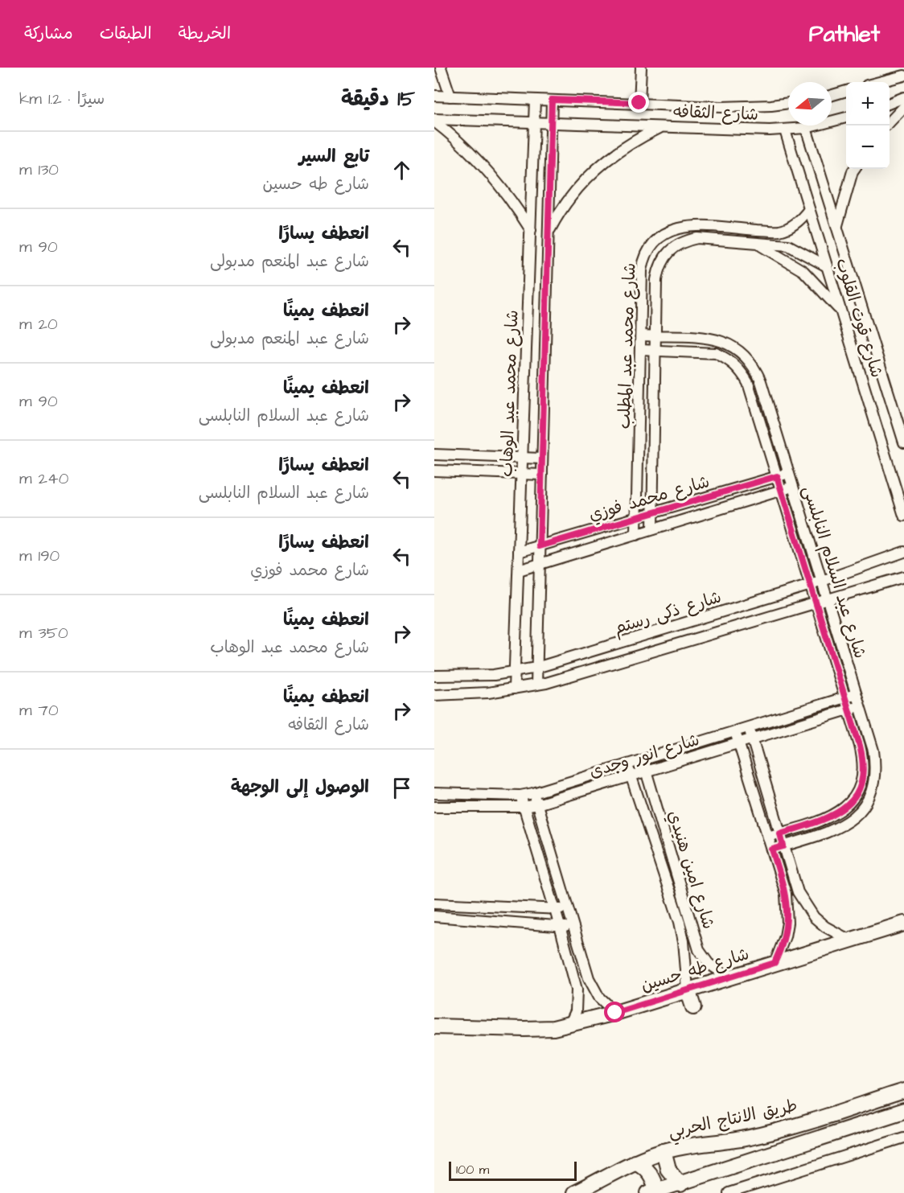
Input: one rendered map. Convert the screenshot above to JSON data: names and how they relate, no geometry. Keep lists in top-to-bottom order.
{
  "streets": {
    "main road": ["شارع طه حسين", "طريق الانتاج الحربي"],
    "street": [
      "شارع الثقافه",
      "شارع قوت القلوب",
      "شارع محمد عبد المطلب",
      "شارع محمد عبد الوهاب",
      "شارع محمد فوزي",
      "شارع عبد السلام النابلسى",
      "شارع ذكى رستم",
      "شارع انور وجدى",
      "شارع امين هنيدي"
    ]
  },
  "crossings": [
    ["شارع الثقافه", "شارع قوت القلوب"],
    ["شارع الثقافه", "شارع محمد عبد الوهاب"],
    ["شارع قوت القلوب", "شارع محمد عبد المطلب"],
    ["شارع محمد عبد المطلب", "شارع محمد فوزي"],
    ["شارع محمد عبد المطلب", "شارع عبد السلام النابلسى"],
    ["شارع محمد عبد الوهاب", "شارع محمد فوزي"],
    ["شارع محمد عبد الوهاب", "شارع ذكى رستم"],
    ["شارع محمد فوزي", "شارع عبد السلام النابلسى"],
    ["شارع عبد السلام النابلسى", "شارع ذكى رستم"],
    ["شارع عبد السلام النابلسى", "شارع انور وجدى"],
    ["شارع انور وجدى", "شارع امين هنيدي"],
    ["شارع امين هنيدي", "شارع طه حسين"]
  ],
  "scale_bar": "100 m",
  "north": "left",
  "page": {
    "header": "Pathlet",
    "nav": ["الخريطة", "الطبقات", "مشاركة"],
    "heading": ["15 دقيقة", "سيرًا · 1.2 km"],
    "map_buttons": ["+", "−"],
    "list": [
      ["تابع السير", "شارع طه حسين", "130 m"],
      ["انعطف يسارًا", "شارع عبد المنعم مدبولى", "90 m"],
      ["انعطف يمينًا", "شارع عبد المنعم مدبولى", "20 m"],
      ["انعطف يمينًا", "شارع عبد السلام النابلسى", "90 m"],
      ["انعطف يسارًا", "شارع عبد السلام النابلسى", "240 m"],
      ["انعطف يسارًا", "شارع محمد فوزي", "190 m"],
      ["انعطف يمينًا", "شارع محمد عبد الوهاب", "350 m"],
      ["انعطف يمينًا", "شارع الثقافه", "70 m"],
      "الوصول إلى الوجهة"
    ],
    "scale": "100 m"
  }
}
